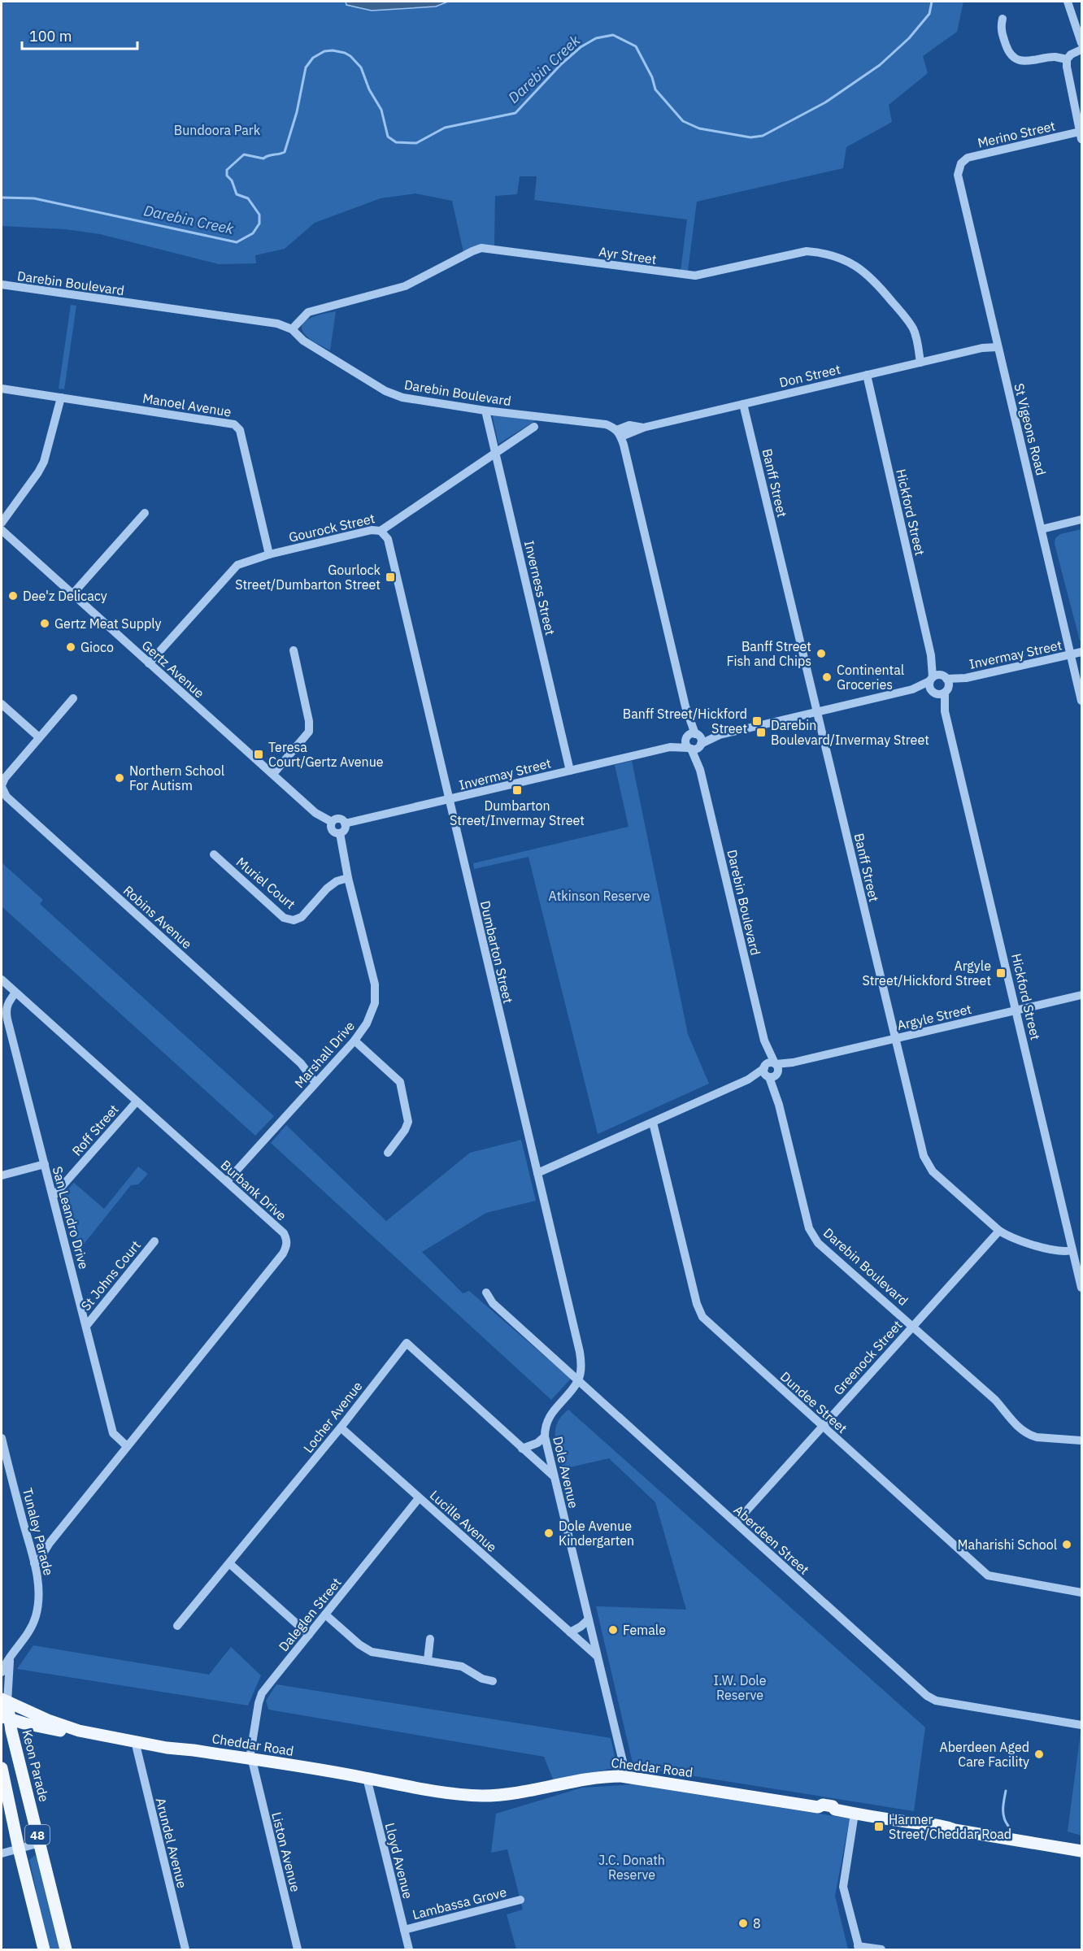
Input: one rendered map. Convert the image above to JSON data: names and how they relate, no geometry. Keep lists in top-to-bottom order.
{
  "streets": {
    "main road": ["Cheddar Road", "Keon Parade", "48"],
    "street": [
      "Merino Street",
      "Ayr Street",
      "Darebin Boulevard",
      "Don Street",
      "Manoel Avenue",
      "St Vigeons Road",
      "Banff Street",
      "Hickford Street",
      "Gourock Street",
      "Inverness Street",
      "Invermay Street",
      "Gertz Avenue",
      "Muriel Court",
      "Robins Avenue",
      "Dumbarton Street",
      "Argyle Street",
      "Marshall Drive",
      "Roff Street",
      "Burbank Drive",
      "San Leandro Drive",
      "St Johns Court",
      "Greenock Street",
      "Dundee Street",
      "Locher Avenue",
      "Dole Avenue",
      "Lucille Avenue",
      "Tunaley Parade",
      "Aberdeen Street",
      "Daleglen Street",
      "Arundel Avenue",
      "Liston Avenue",
      "Lloyd Avenue",
      "Lambassa Grove"
    ]
  },
  "crossings": [
    ["Merino Street", "St Vigeons Road"],
    ["Ayr Street", "Darebin Boulevard"],
    ["Ayr Street", "Don Street"],
    ["Darebin Boulevard", "Don Street"],
    ["Darebin Boulevard", "Inverness Street"],
    ["Darebin Boulevard", "Invermay Street"],
    ["Darebin Boulevard", "Argyle Street"],
    ["Darebin Boulevard", "Greenock Street"],
    ["Don Street", "St Vigeons Road"],
    ["Don Street", "Banff Street"],
    ["Don Street", "Hickford Street"],
    ["Manoel Avenue", "Gourock Street"],
    ["St Vigeons Road", "Invermay Street"],
    ["Banff Street", "Hickford Street"],
    ["Banff Street", "Invermay Street"],
    ["Banff Street", "Argyle Street"],
    ["Banff Street", "Greenock Street"],
    ["Hickford Street", "Invermay Street"],
    ["Hickford Street", "Argyle Street"],
    ["Gourock Street", "Inverness Street"],
    ["Gourock Street", "Gertz Avenue"],
    ["Gourock Street", "Dumbarton Street"],
    ["Inverness Street", "Invermay Street"],
    ["Invermay Street", "Gertz Avenue"],
    ["Invermay Street", "Dumbarton Street"],
    ["Invermay Street", "Marshall Drive"],
    ["Gertz Avenue", "Marshall Drive"],
    ["Muriel Court", "Marshall Drive"],
    ["Robins Avenue", "Marshall Drive"],
    ["Dumbarton Street", "Argyle Street"],
    ["Dumbarton Street", "Dole Avenue"],
    ["Dumbarton Street", "Aberdeen Street"],
    ["Argyle Street", "Dundee Street"],
    ["Marshall Drive", "Burbank Drive"],
    ["Roff Street", "Burbank Drive"],
    ["Roff Street", "San Leandro Drive"],
    ["Burbank Drive", "San Leandro Drive"],
    ["Burbank Drive", "Tunaley Parade"],
    ["San Leandro Drive", "St Johns Court"],
    ["Greenock Street", "Dundee Street"],
    ["Greenock Street", "Aberdeen Street"],
    ["Locher Avenue", "Dole Avenue"],
    ["Locher Avenue", "Lucille Avenue"],
    ["Dole Avenue", "Lucille Avenue"],
    ["Dole Avenue", "Aberdeen Street"],
    ["Dole Avenue", "Cheddar Road"],
    ["Lucille Avenue", "Daleglen Street"],
    ["Daleglen Street", "Cheddar Road"],
    ["Daleglen Street", "Liston Avenue"],
    ["Cheddar Road", "Keon Parade"],
    ["Cheddar Road", "Arundel Avenue"],
    ["Cheddar Road", "Liston Avenue"],
    ["Cheddar Road", "Lloyd Avenue"],
    ["Lloyd Avenue", "Lambassa Grove"]
  ],
  "water": ["Darebin Creek"],
  "parks": [
    "Bundoora Park",
    "Atkinson Reserve",
    "I.W. Dole Reserve",
    "J.C. Donath Reserve"
  ],
  "places": {
    "transit": [
      "Gourlock Street/Dumbarton Street",
      "Banff Street/Hickford Street",
      "Darebin Boulevard/Invermay Street",
      "Teresa Court/Gertz Avenue",
      "Dumbarton Street/Invermay Street",
      "Argyle Street/Hickford Street",
      "Harmer Street/Cheddar Road"
    ],
    "other": [
      "Dee'z Delicacy",
      "Gertz Meat Supply",
      "Gioco",
      "Banff Street Fish and Chips",
      "Continental Groceries",
      "Northern School For Autism",
      "Dole Avenue Kindergarten",
      "Maharishi School",
      "Female",
      "Aberdeen Aged Care Facility",
      "8"
    ]
  },
  "scale_bar": "100 m"
}
